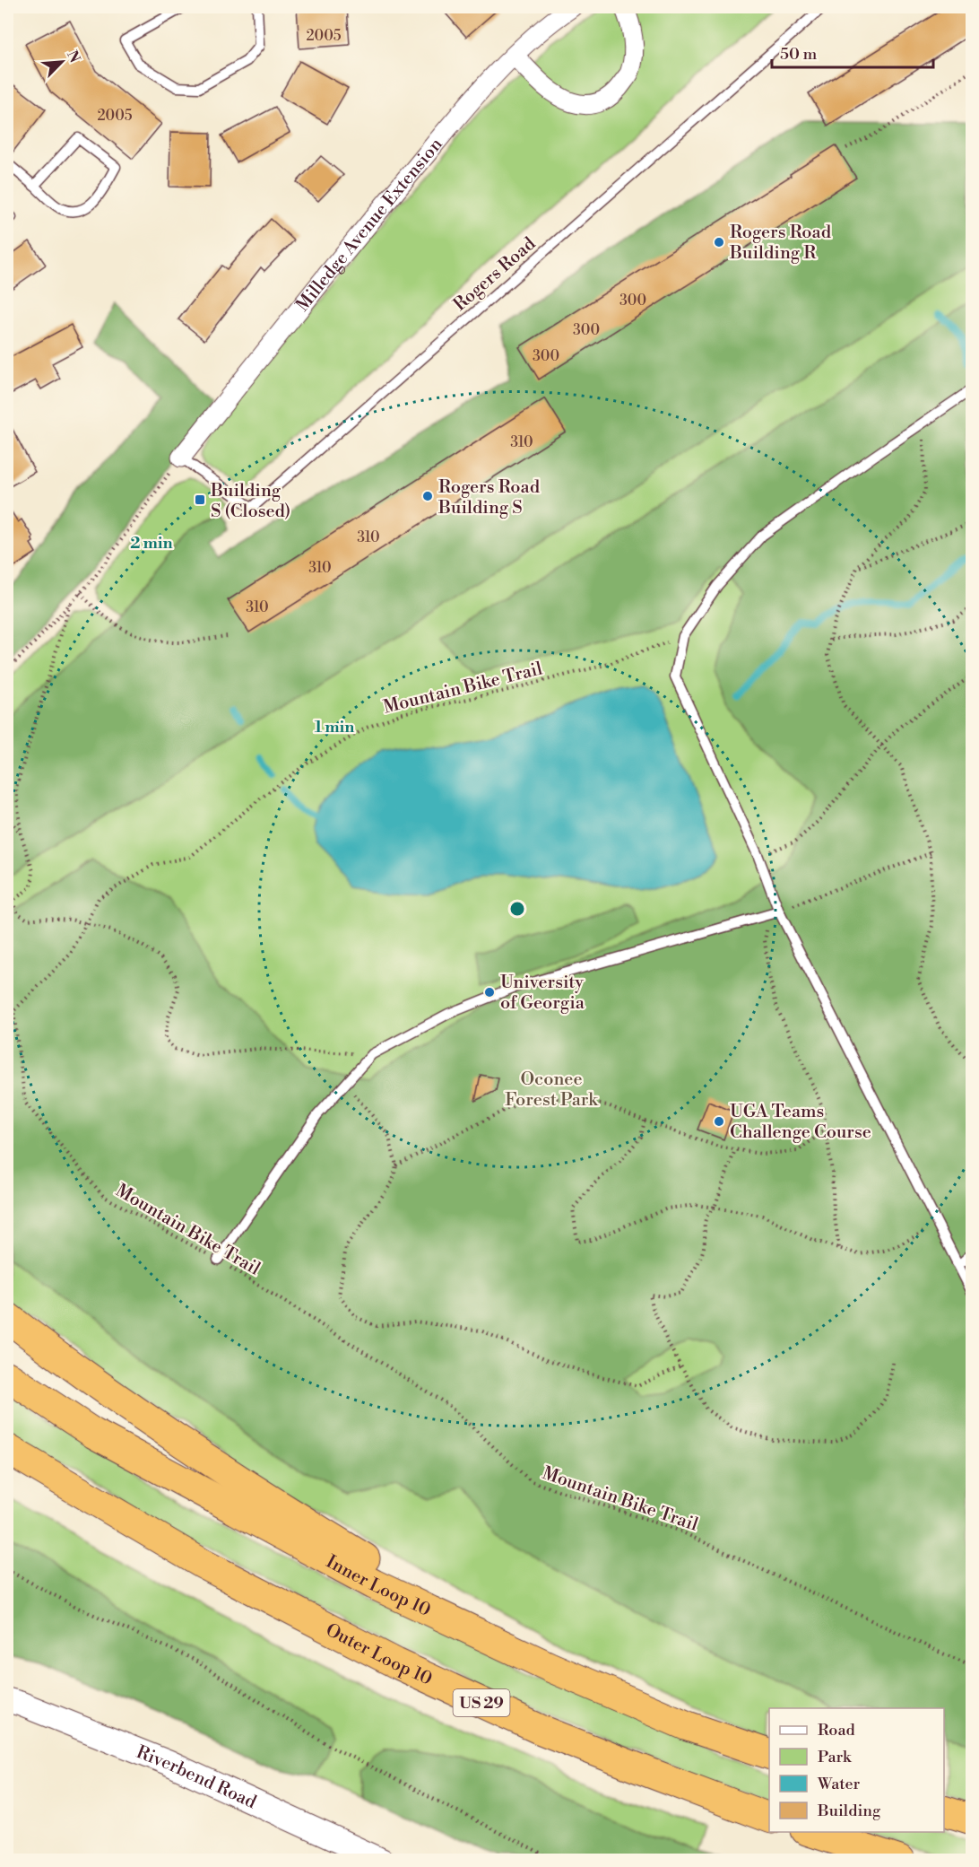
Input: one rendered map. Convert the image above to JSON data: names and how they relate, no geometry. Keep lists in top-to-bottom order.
{
  "streets": {
    "highway": ["Inner Loop 10", "Outer Loop 10", "US 29"],
    "street": ["Milledge Avenue Extension", "Riverbend Road"],
    "lane": ["Rogers Road"],
    "path": ["Mountain Bike Trail"]
  },
  "crossings": [
    ["Milledge Avenue Extension", "Rogers Road"]
  ],
  "parks": ["Oconee Forest Park"],
  "places": {
    "other": [
      "Rogers Road Building R",
      "Rogers Road Building S",
      "University of Georgia",
      "UGA Teams Challenge Course"
    ],
    "transit": ["Building S (Closed)"]
  },
  "house_numbers": [
    "2005",
    "2005",
    "300",
    "300",
    "300",
    "310",
    "310",
    "310",
    "310"
  ],
  "legend": [
    "Road",
    "Park",
    "Water",
    "Building"
  ],
  "scale_bar": "50 m",
  "north": "top right",
  "rings": ["2 min", "1 min"]
}
